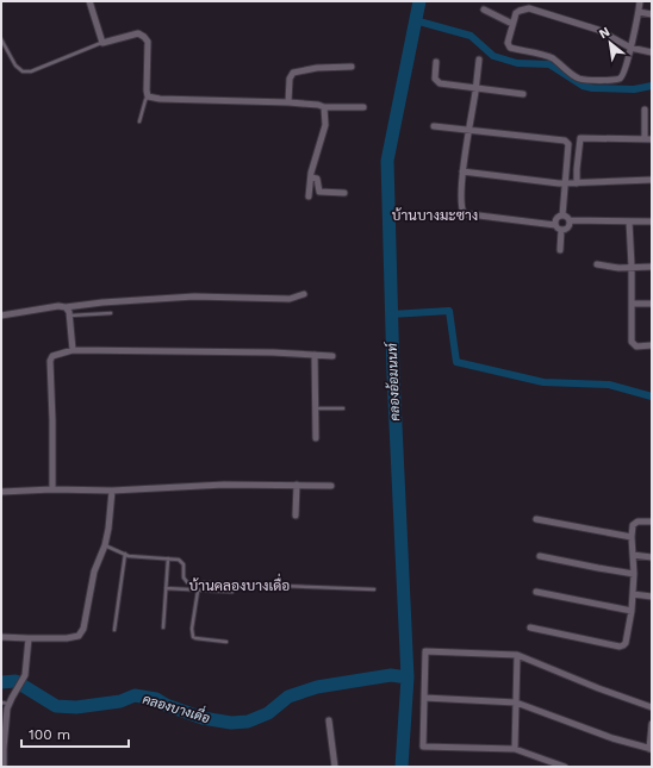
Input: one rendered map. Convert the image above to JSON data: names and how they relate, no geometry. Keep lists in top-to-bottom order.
{
  "districts": ["บ้านบางมะซาง", "บ้านคลองบางเดื่อ"],
  "water": ["คลองอ้อมนนท์", "คลองบางเดื่อ"],
  "scale_bar": "100 m",
  "north": "top left"
}
